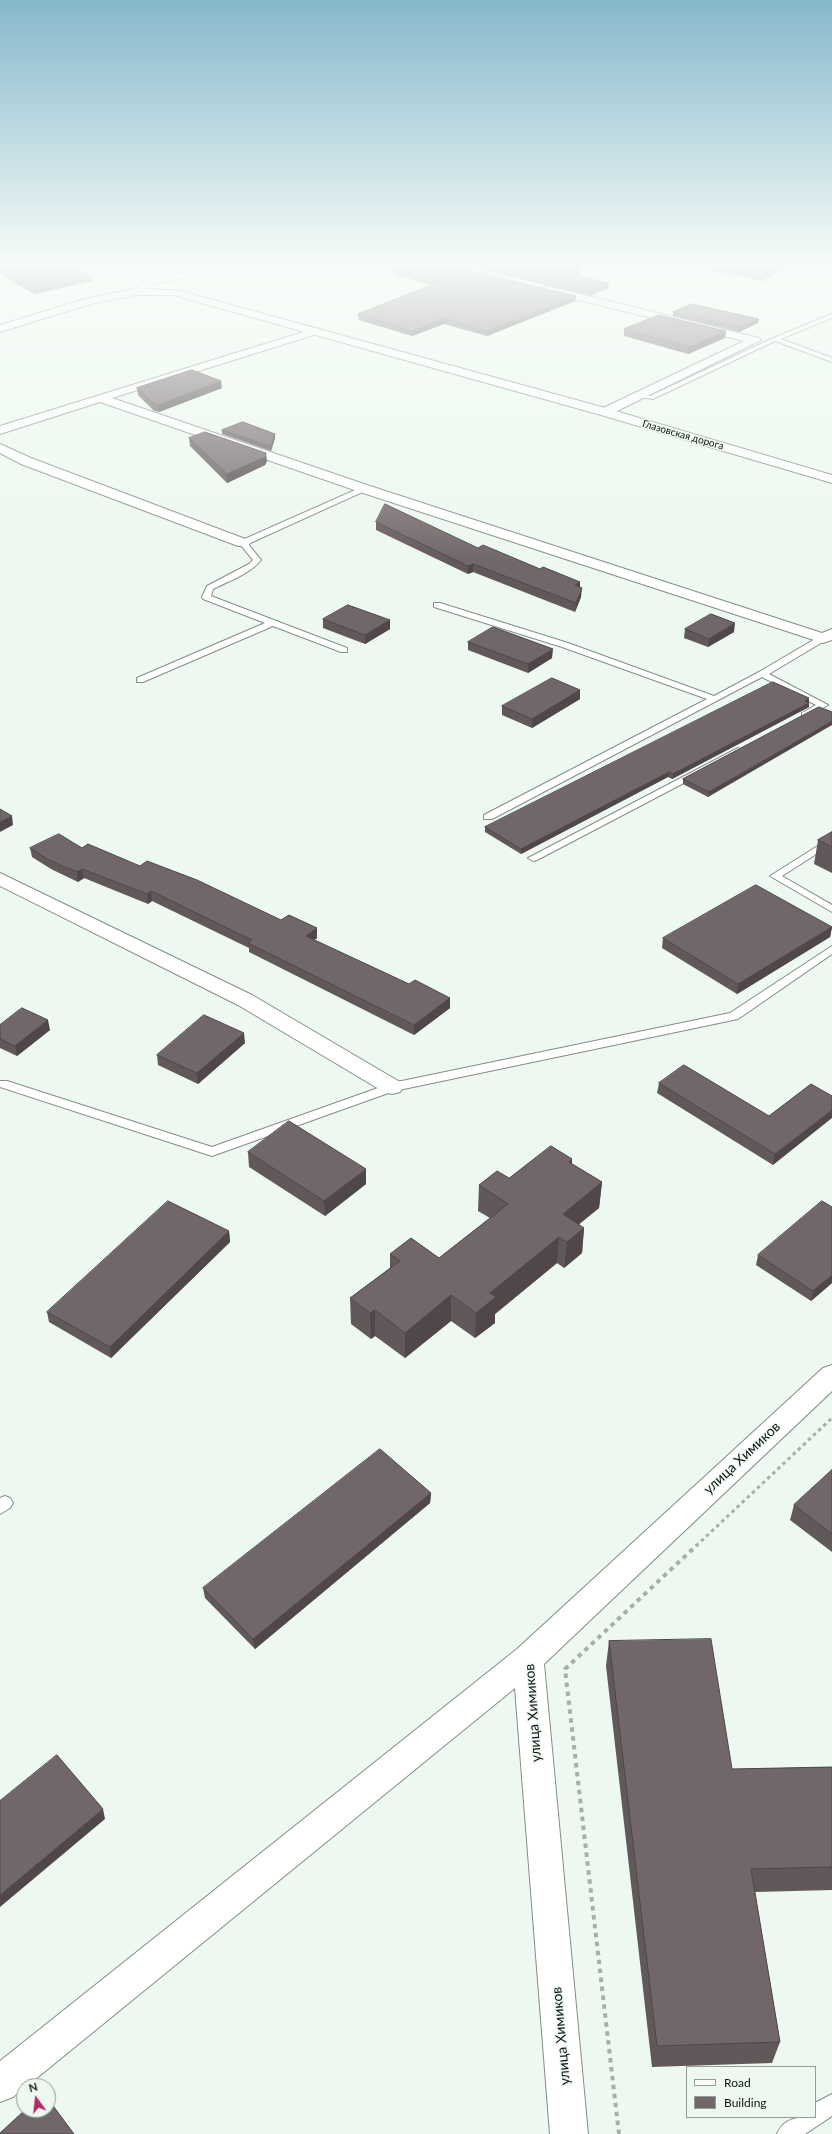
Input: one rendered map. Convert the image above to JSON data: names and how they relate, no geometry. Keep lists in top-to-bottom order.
{
  "streets": {
    "street": ["Глазовская дорога", "улица Химиков"]
  },
  "legend": ["Road", "Building"],
  "north": "top"
}
